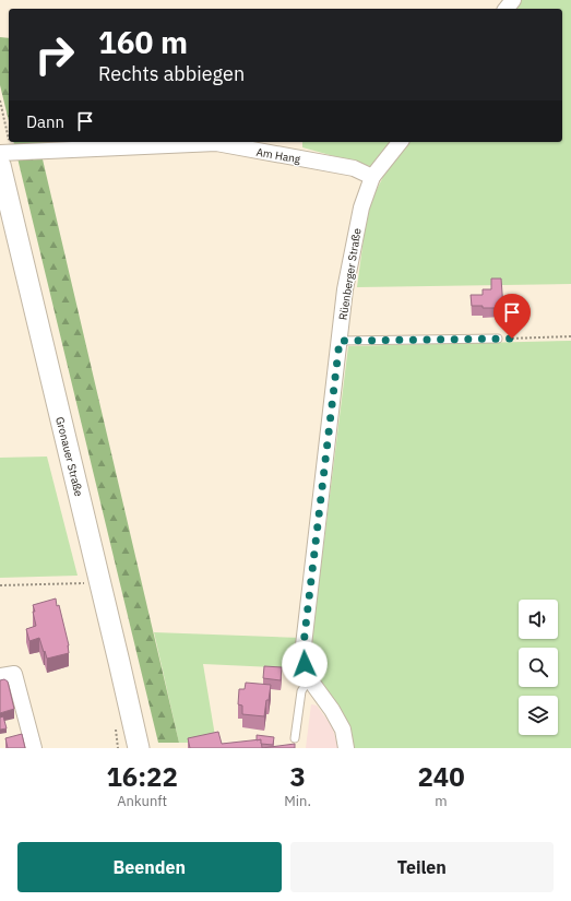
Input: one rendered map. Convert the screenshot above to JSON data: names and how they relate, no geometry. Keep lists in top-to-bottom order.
{
  "streets": {
    "main road": ["Gronauer Straße"],
    "street": ["Am Hang", "Rüenberger Straße"]
  },
  "crossings": [
    ["Am Hang", "Rüenberger Straße"]
  ],
  "page": {
    "turn": ["160 m", "Rechts abbiegen"],
    "then": "Dann",
    "eta": [
      "16:22",
      "Ankunft",
      "3",
      "Min.",
      "240",
      "m"
    ],
    "buttons": ["Beenden", "Teilen"]
  }
}
